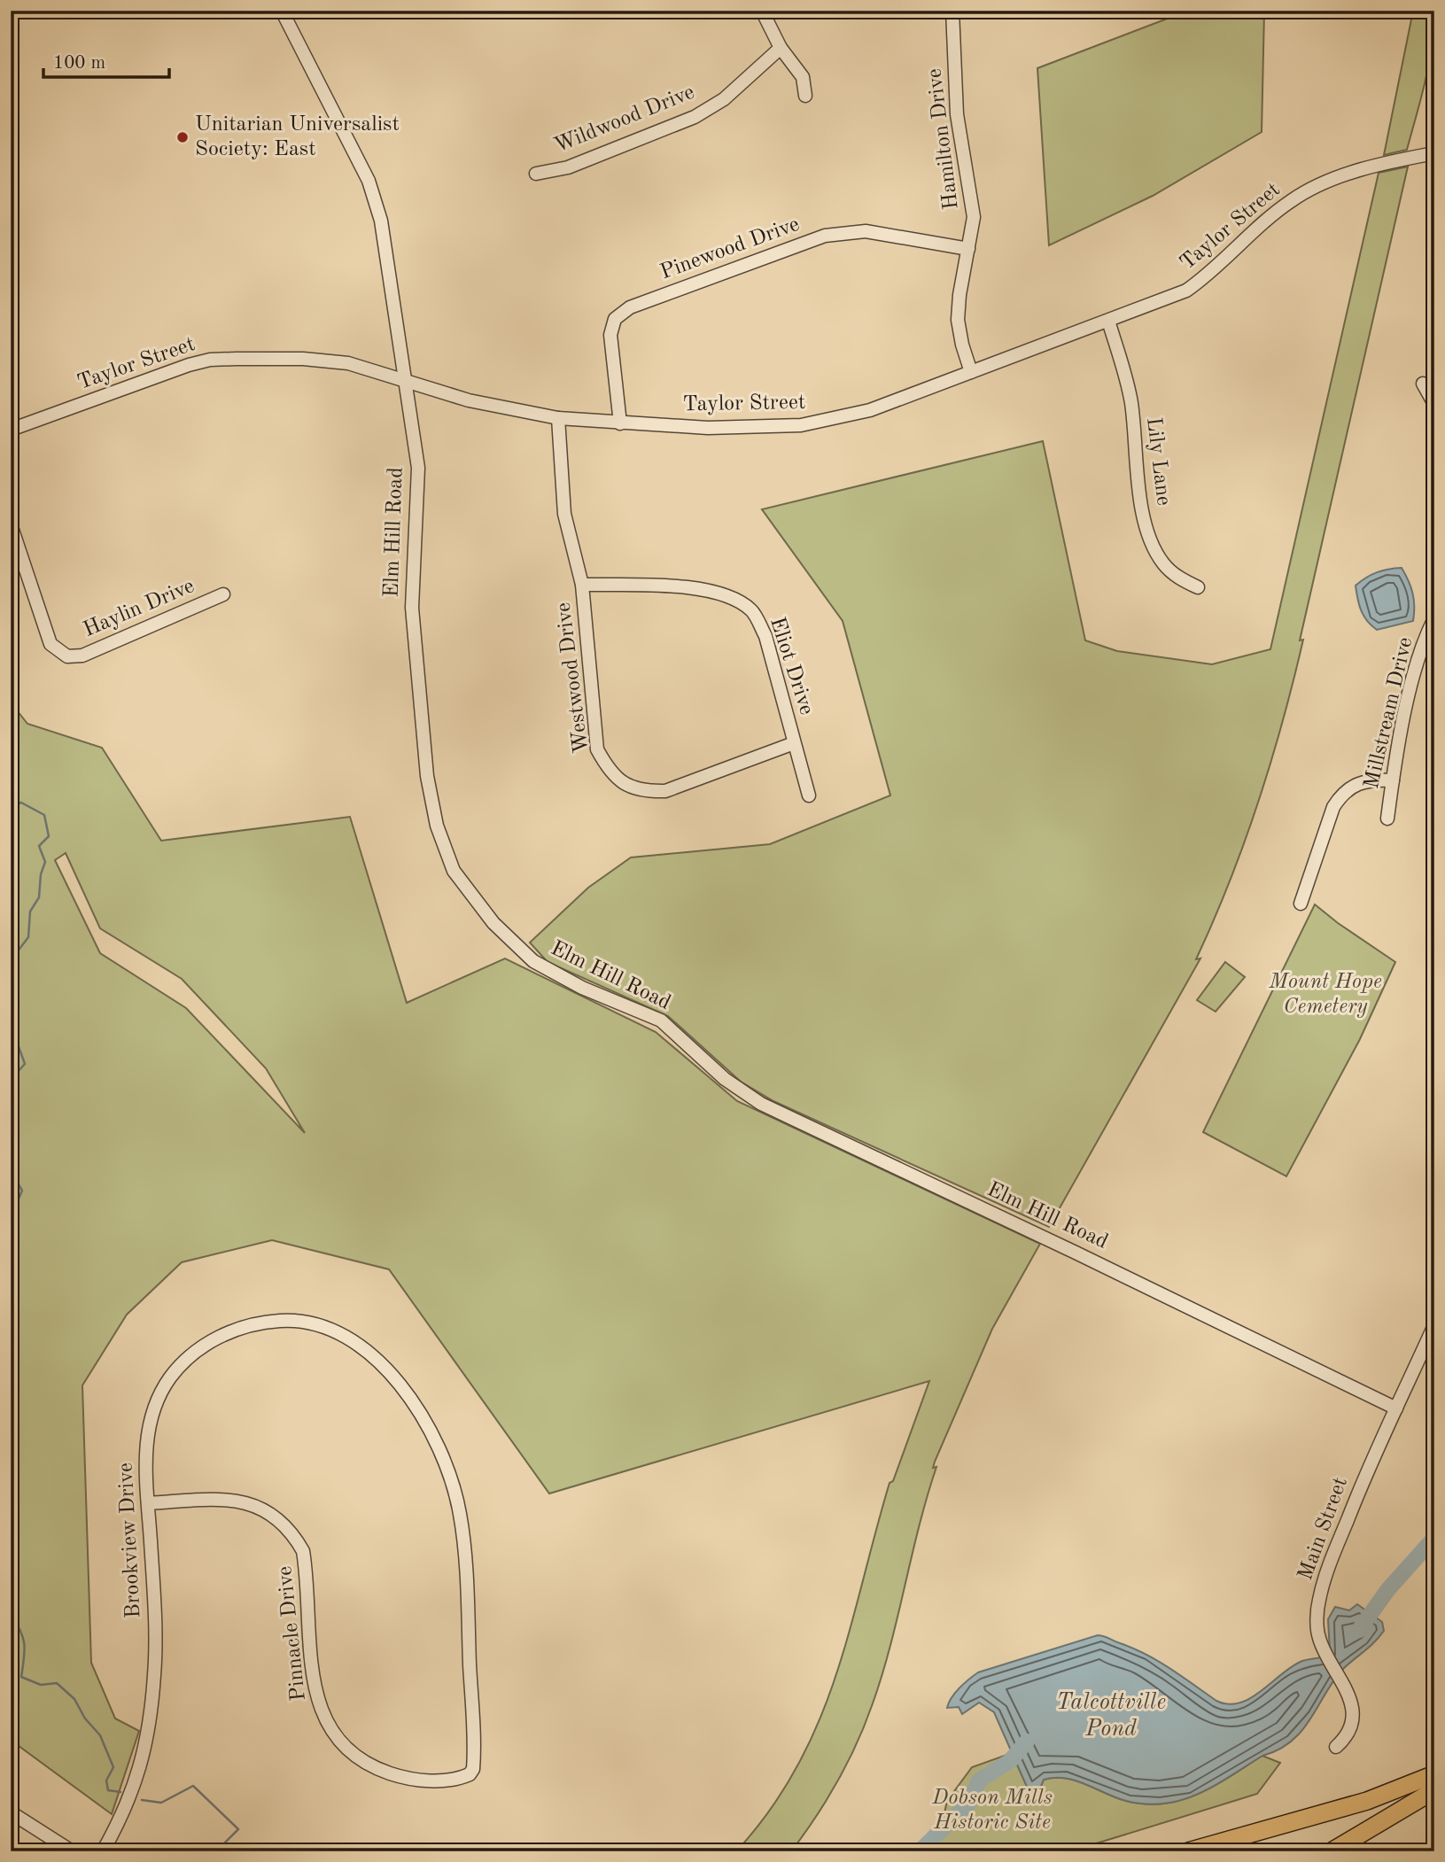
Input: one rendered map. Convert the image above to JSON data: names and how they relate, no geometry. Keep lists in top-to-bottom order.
{
  "streets": {
    "street": [
      "Wildwood Drive",
      "Hamilton Drive",
      "Taylor Street",
      "Pinewood Drive",
      "Lily Lane",
      "Elm Hill Road",
      "Haylin Drive",
      "Eliot Drive",
      "Westwood Drive",
      "Millstream Drive",
      "Main Street",
      "Brookview Drive",
      "Pinnacle Drive"
    ]
  },
  "crossings": [
    ["Hamilton Drive", "Taylor Street"],
    ["Hamilton Drive", "Pinewood Drive"],
    ["Taylor Street", "Pinewood Drive"],
    ["Taylor Street", "Lily Lane"],
    ["Taylor Street", "Elm Hill Road"],
    ["Taylor Street", "Westwood Drive"],
    ["Elm Hill Road", "Main Street"],
    ["Eliot Drive", "Westwood Drive"],
    ["Brookview Drive", "Pinnacle Drive"]
  ],
  "water": ["Talcottville Pond"],
  "parks": ["Mount Hope Cemetery", "Dobson Mills Historic Site"],
  "places": ["Unitarian Universalist Society: East"],
  "scale_bar": "100 m"
}
